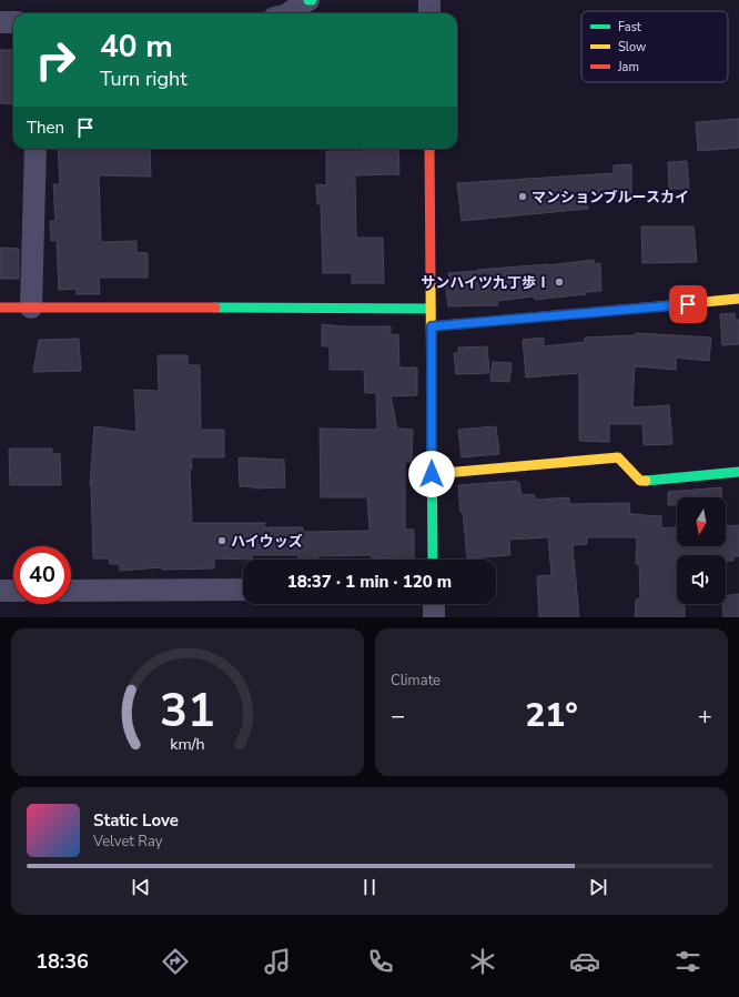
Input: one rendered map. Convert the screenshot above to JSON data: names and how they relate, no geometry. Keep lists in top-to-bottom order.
{
  "places": ["マンションブルースカイ", "サンハイツ九丁歩Ⅰ", "ハイウッズ"],
  "legend": ["Fast", "Slow", "Jam"],
  "north": "bottom",
  "page": {
    "turn": ["40 m", "Turn right"],
    "then": "Then",
    "limit": "40",
    "trip": "18:37 · 1 min · 120 m",
    "tile": "Climate",
    "heat": ["−", "21°", "+"],
    "song": ["Static Love", "Velvet Ray"],
    "tabs": "18:36",
    "gauge": ["31", "km/h"]
  }
}
